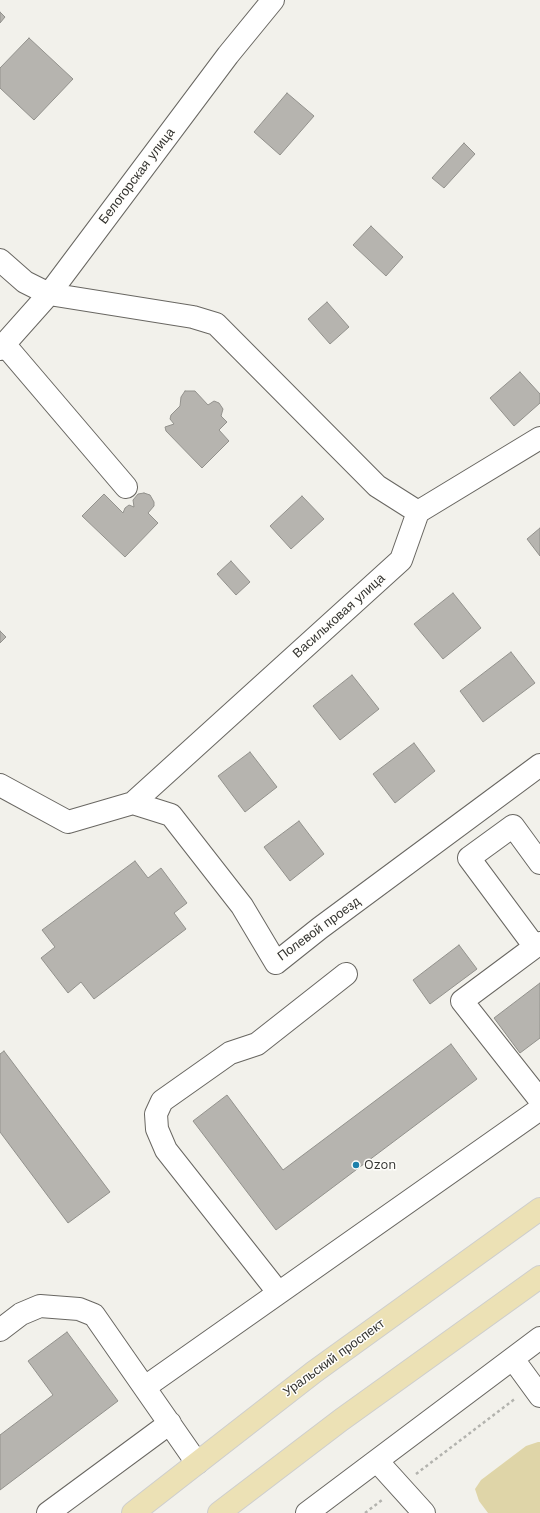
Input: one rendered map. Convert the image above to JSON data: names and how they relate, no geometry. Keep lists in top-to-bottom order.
{
  "streets": {
    "main road": ["Уральский проспект"],
    "street": ["Белогорская улица", "Васильковая улица", "Полевой проезд"]
  },
  "crossings": [
    ["Васильковая улица", "Полевой проезд"]
  ],
  "places": ["Ozon"]
}
